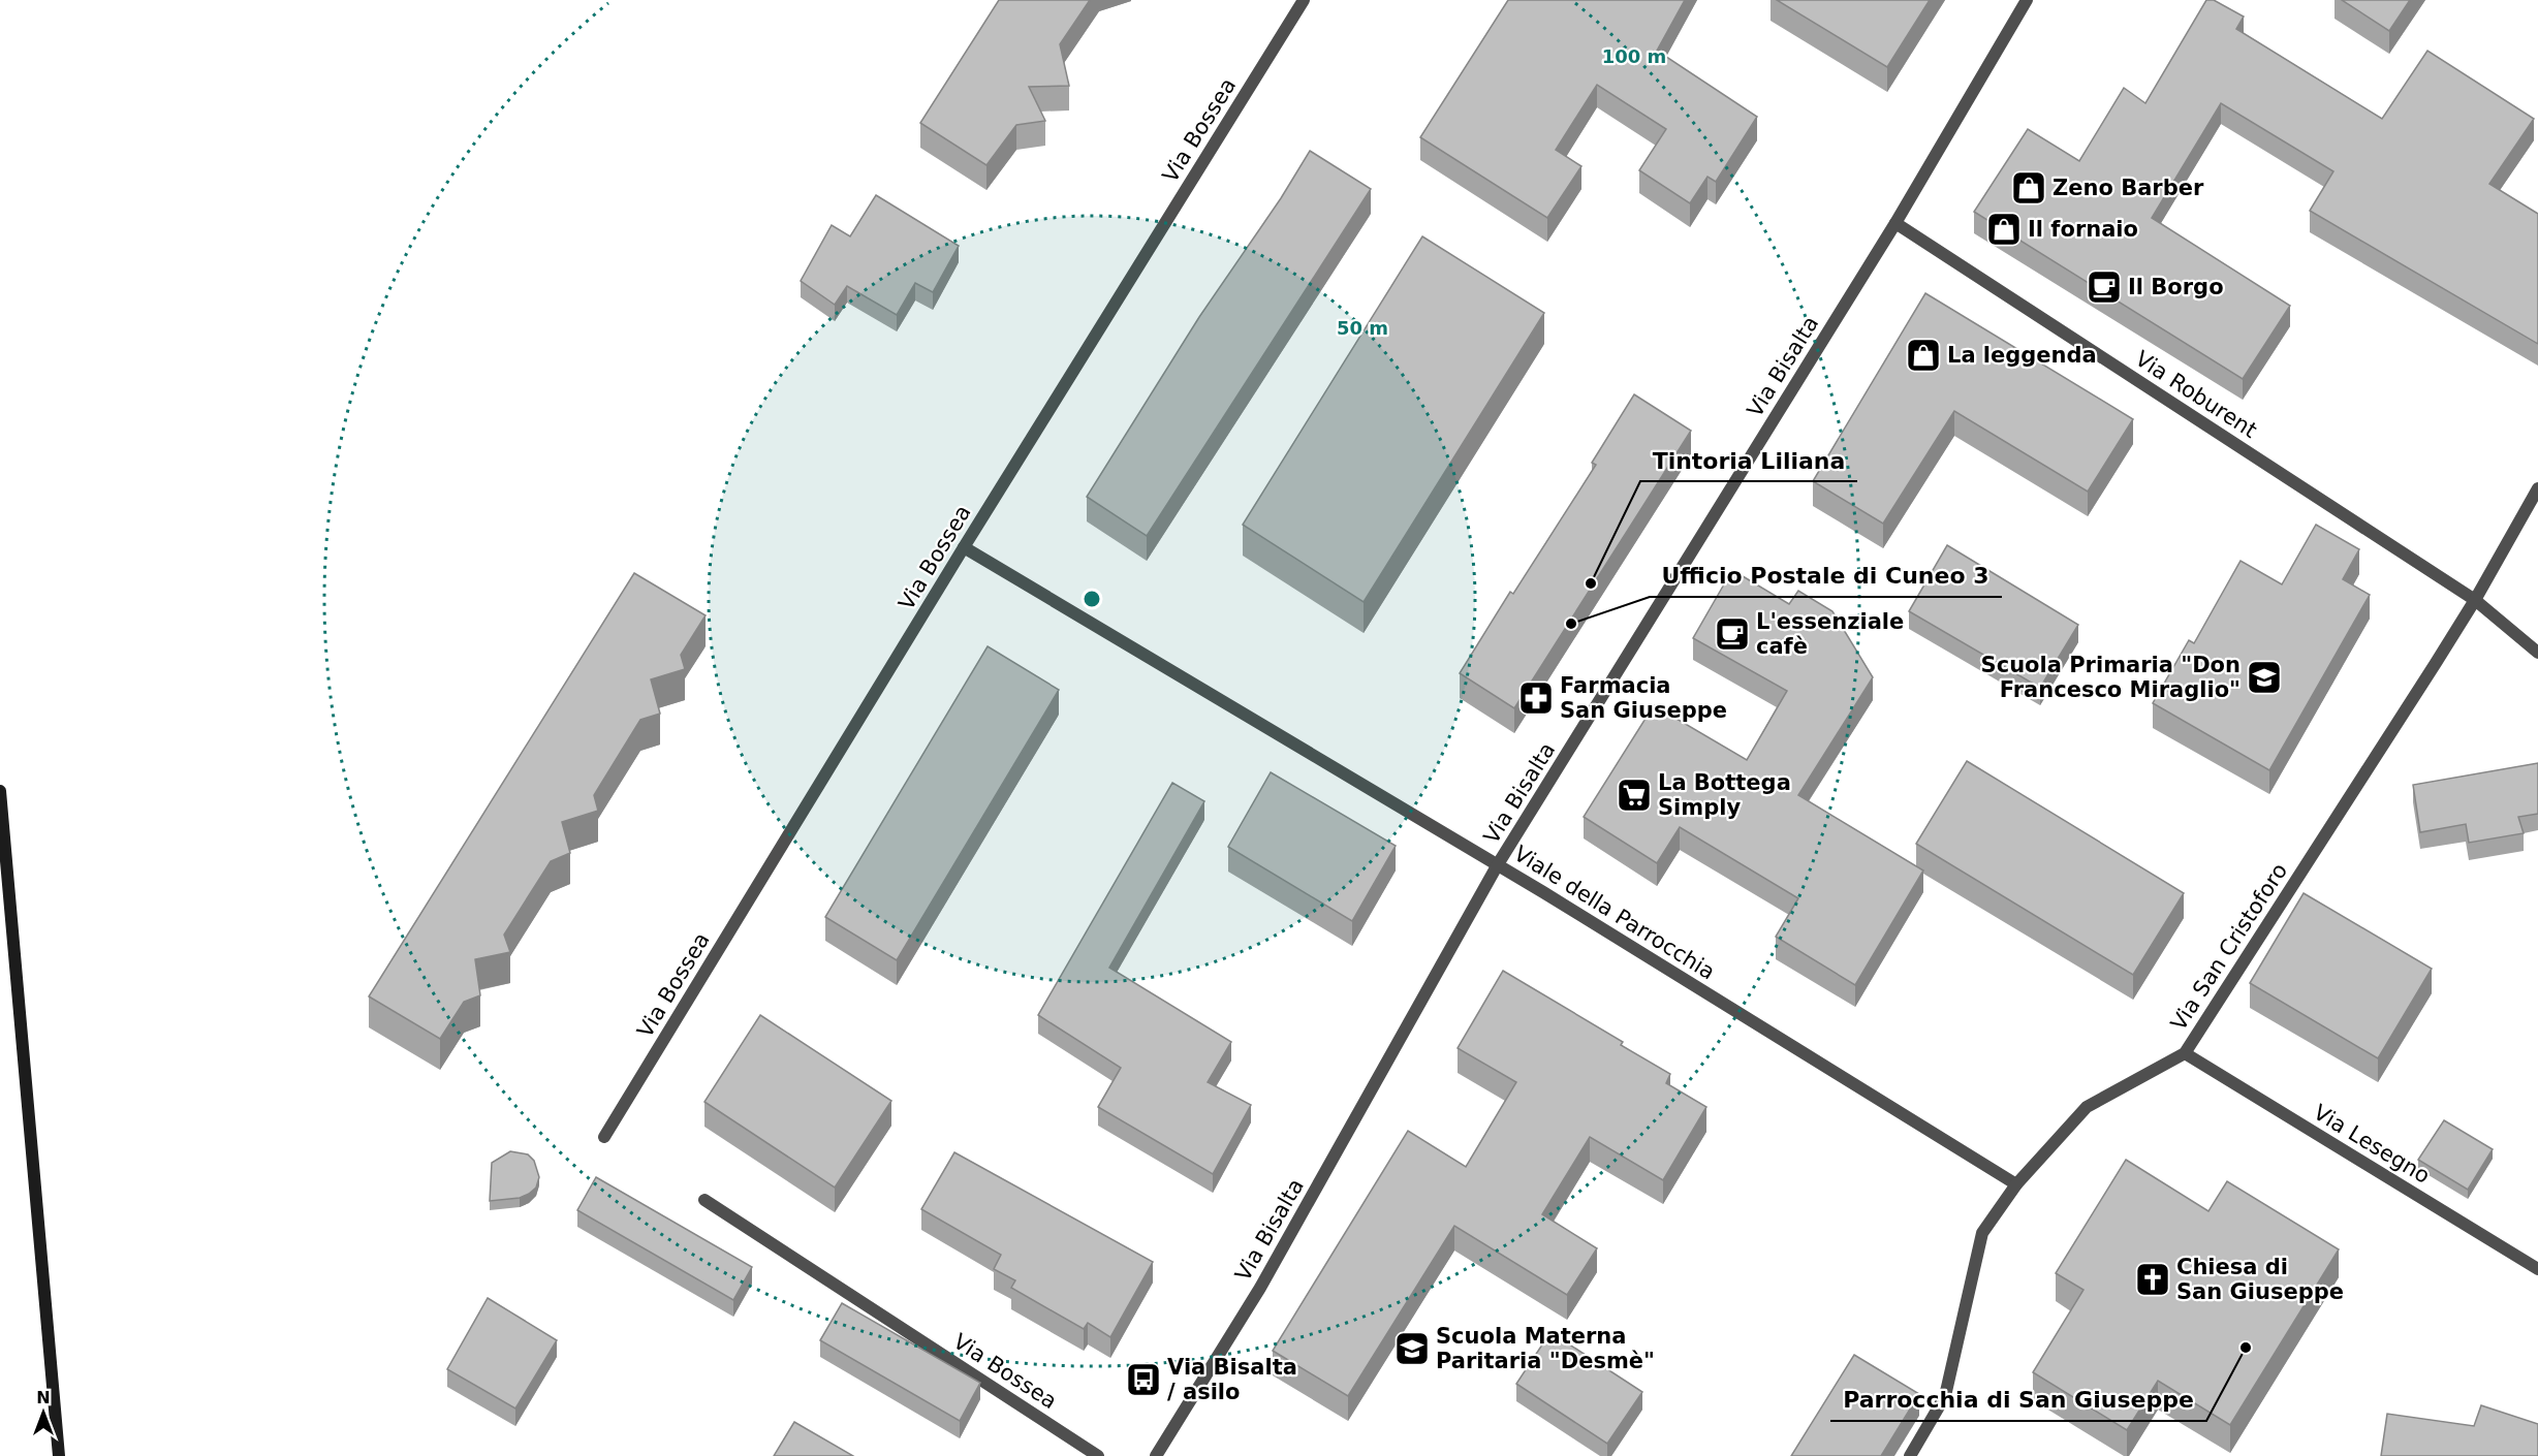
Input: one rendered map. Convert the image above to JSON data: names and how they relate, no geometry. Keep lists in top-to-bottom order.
{
  "streets": {
    "street": [
      "Via Bossea",
      "Via Bisalta",
      "Via Roburent",
      "Viale della Parrocchia",
      "Via San Cristoforo",
      "Via Lesegno"
    ]
  },
  "crossings": [
    ["Via Bossea", "Viale della Parrocchia"],
    ["Via Bisalta", "Via Roburent"],
    ["Via Bisalta", "Viale della Parrocchia"],
    ["Via Roburent", "Via San Cristoforo"],
    ["Viale della Parrocchia", "Via San Cristoforo"],
    ["Via San Cristoforo", "Via Lesegno"]
  ],
  "places": {
    "shop": ["Zeno Barber", "Il fornaio", "La leggenda"],
    "cafe": ["Il Borgo", "L'essenziale cafè"],
    "other": ["Tintoria Liliana", "Ufficio Postale di Cuneo 3", "Parrocchia di San Giuseppe"],
    "school or university": ["Scuola Primaria \"Don Francesco Miraglio\"", "Scuola Materna Paritaria \"Desmè\""],
    "pharmacy": ["Farmacia San Giuseppe"],
    "supermarket": ["La Bottega Simply"],
    "church": ["Chiesa di San Giuseppe"],
    "bus stop": ["Via Bisalta / asilo"]
  },
  "north": "top",
  "rings": ["100 m", "50 m"]
}
